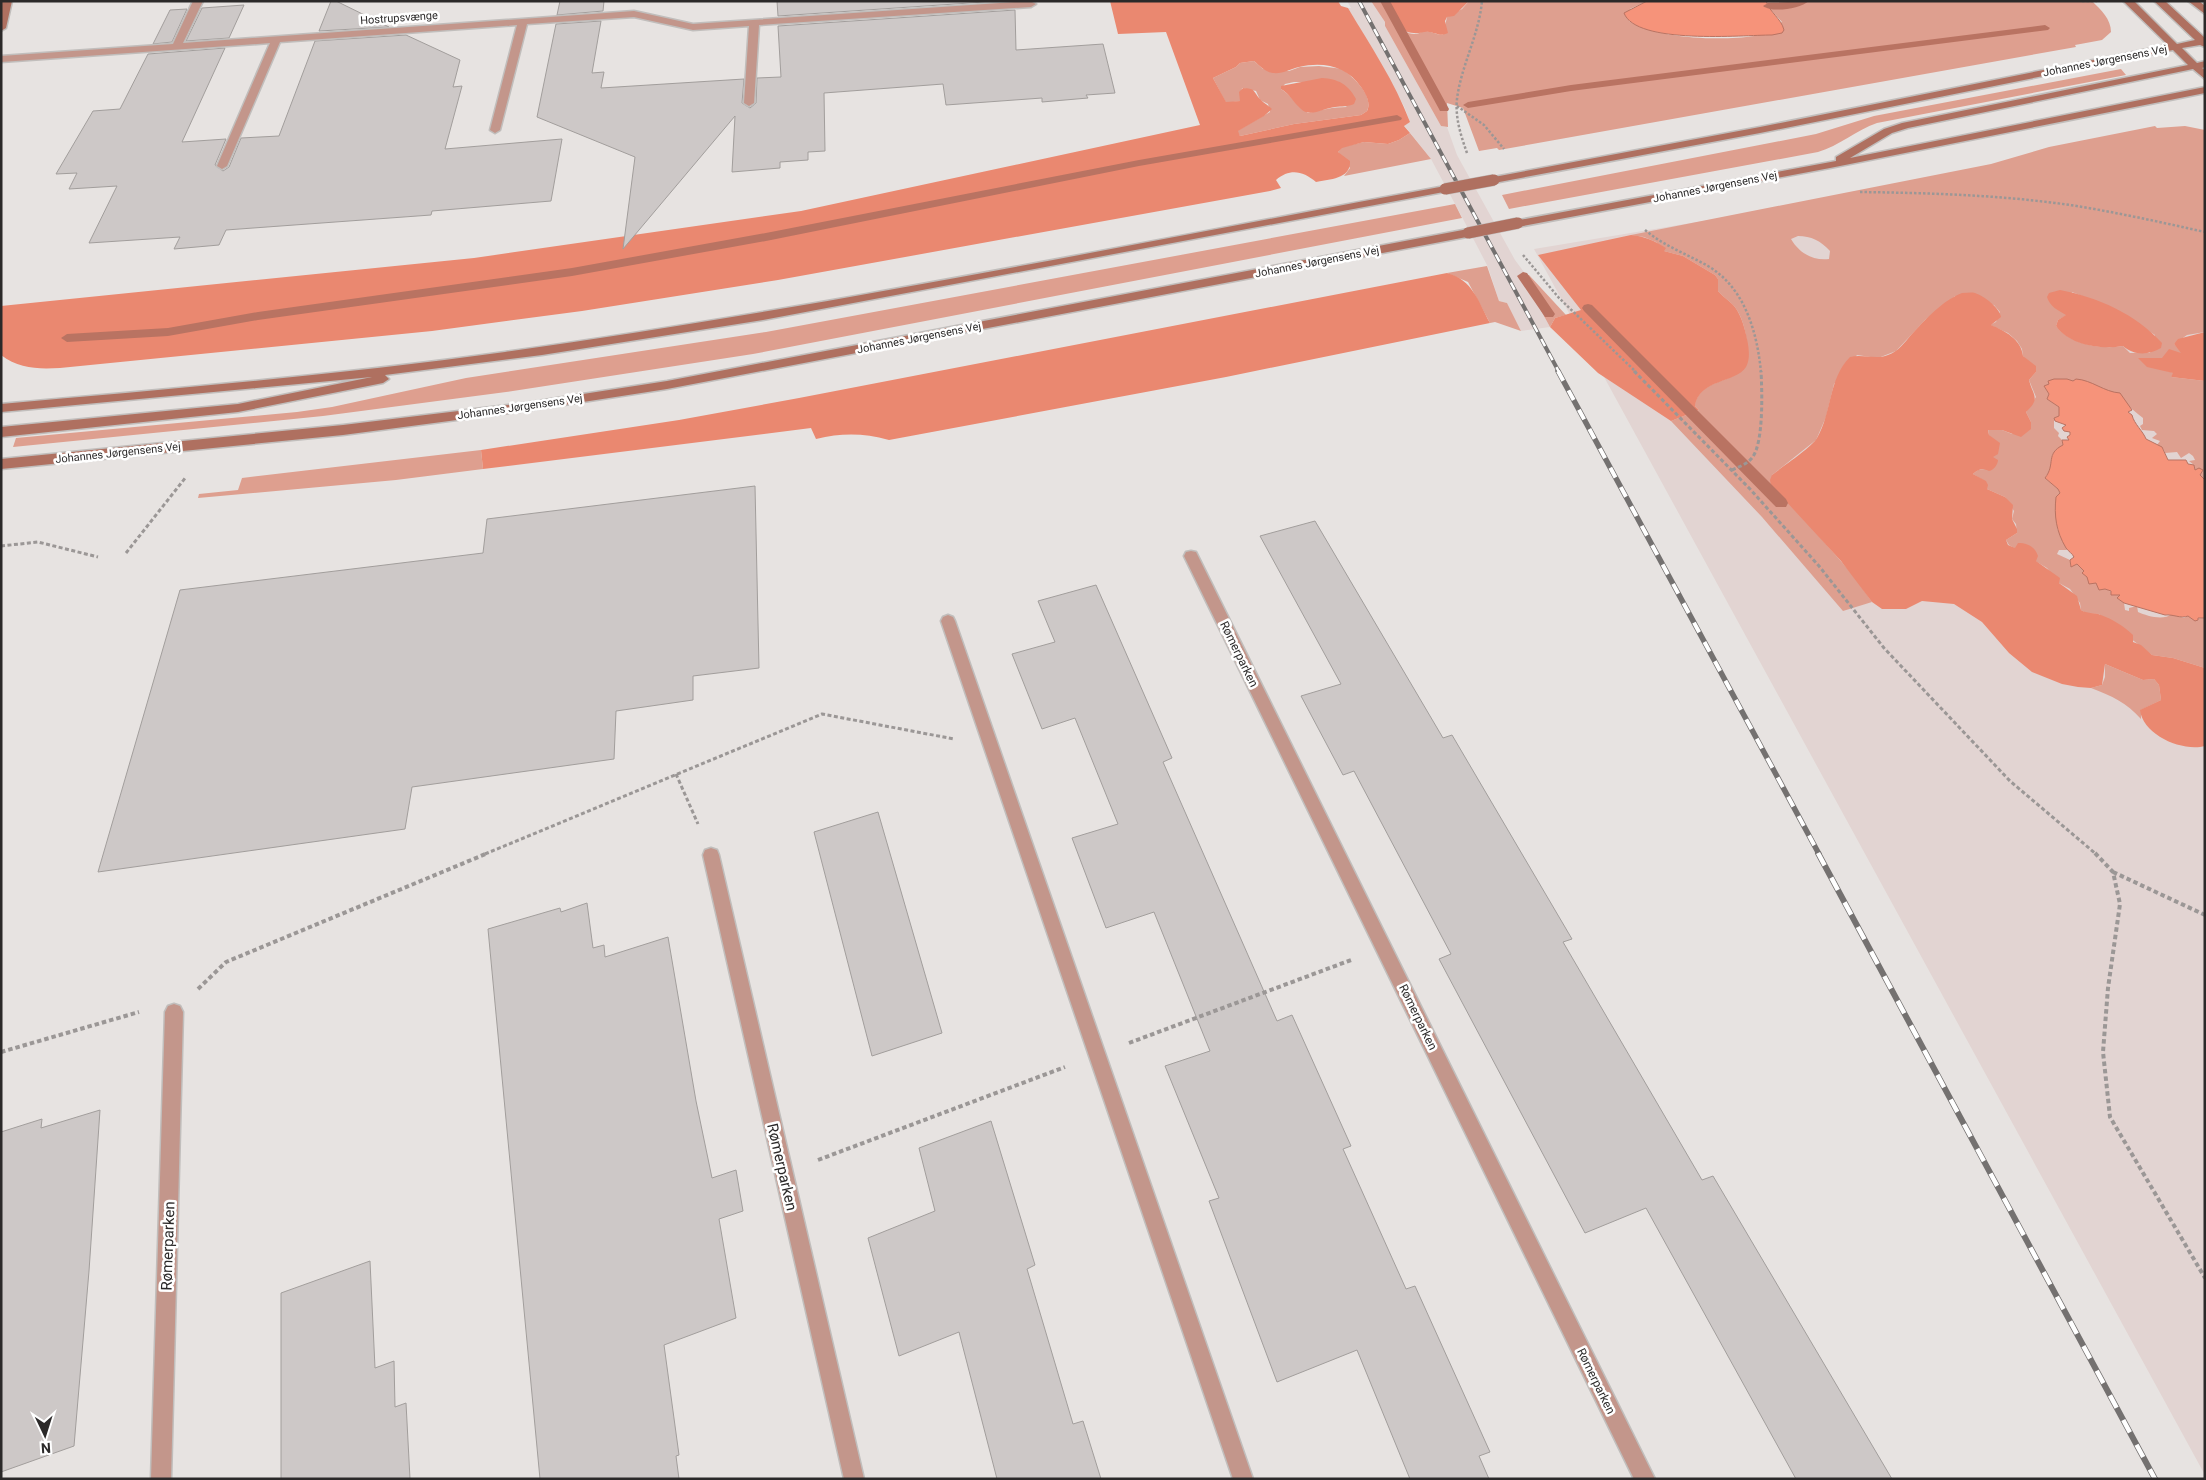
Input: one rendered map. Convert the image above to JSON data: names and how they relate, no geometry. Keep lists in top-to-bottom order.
{
  "streets": {
    "street": ["Hostrupsvænge", "Johannes Jørgensens Vej", "Rømerparken"]
  },
  "north": "bottom"
}
